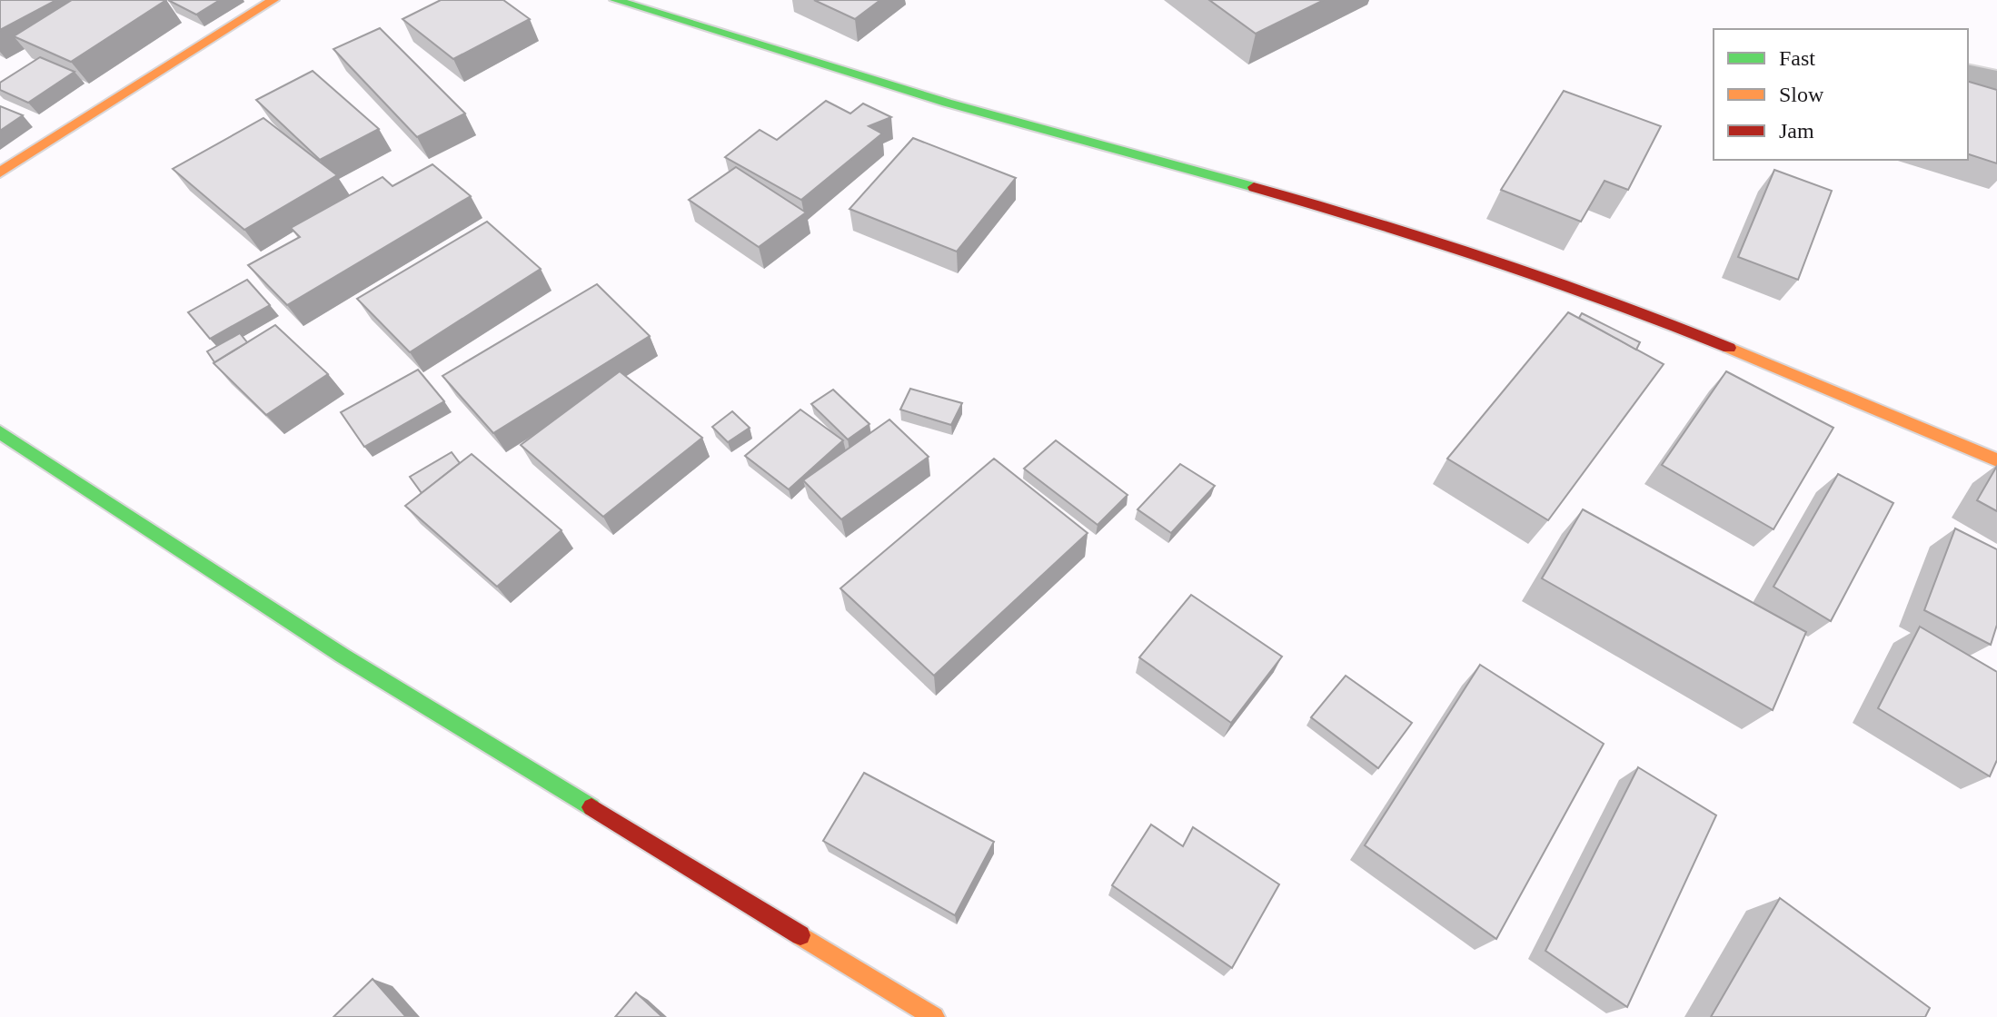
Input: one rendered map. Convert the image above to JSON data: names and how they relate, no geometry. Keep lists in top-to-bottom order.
{
  "legend": ["Fast", "Slow", "Jam"]
}
